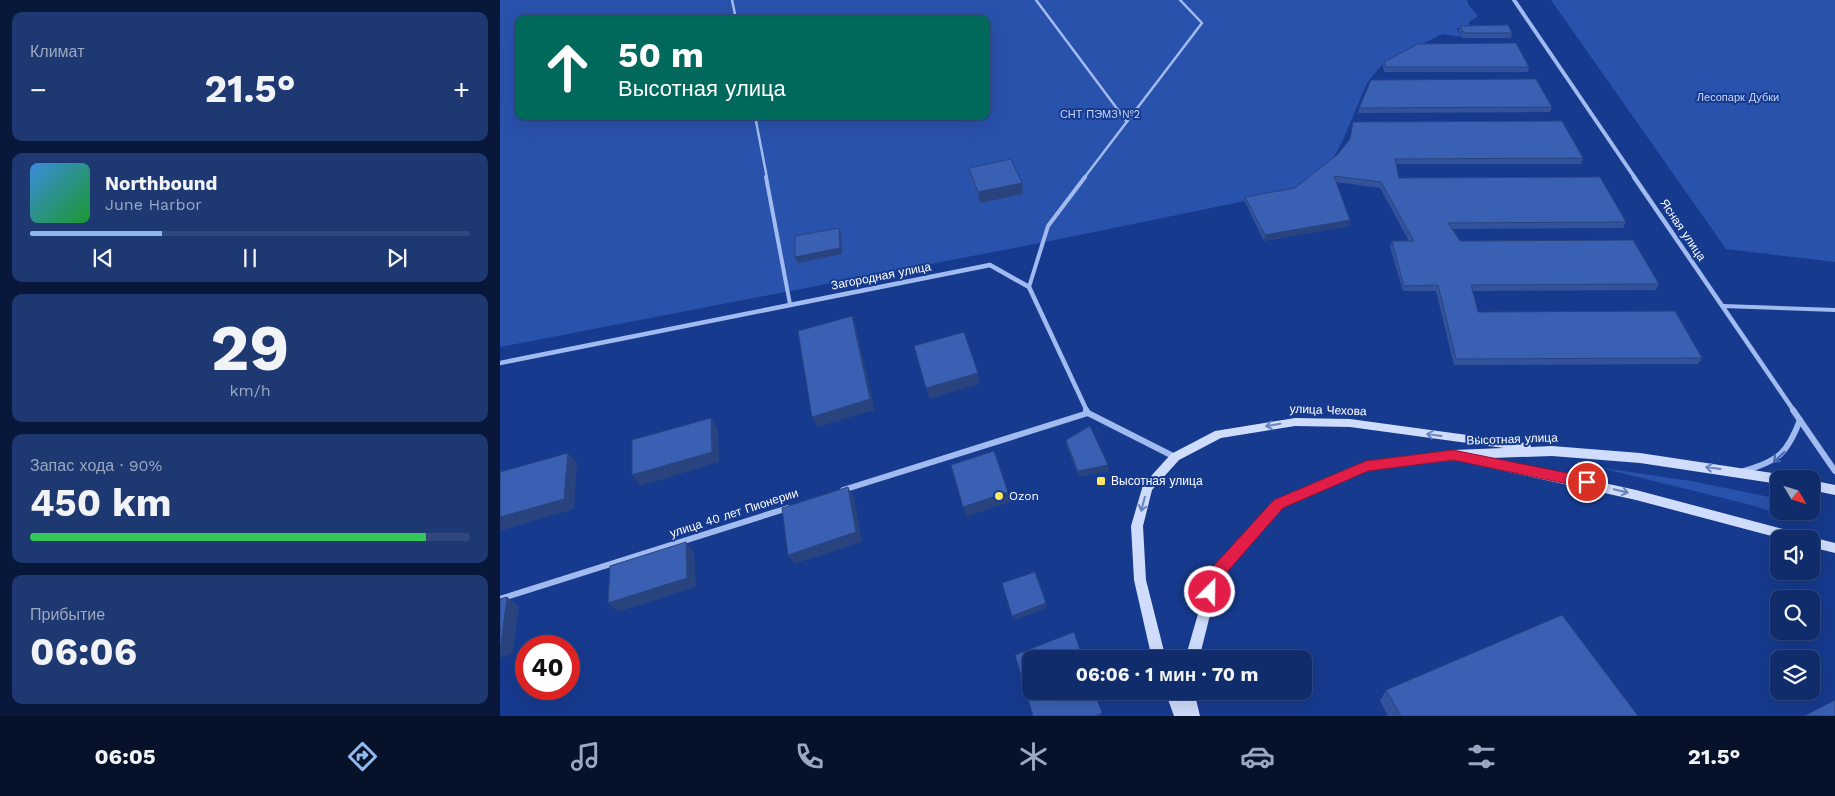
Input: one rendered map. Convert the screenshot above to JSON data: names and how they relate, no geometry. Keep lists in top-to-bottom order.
{
  "streets": {
    "street": [
      "Ясная улица",
      "Загородная улица",
      "улица Чехова",
      "Высотная улица",
      "улица 40 лет Пионерии"
    ]
  },
  "crossings": [
    ["улица Чехова", "Высотная улица"]
  ],
  "parks": ["Лесопарк Дубки", "СНТ ПЭМЗ №2"],
  "places": {
    "transit": ["Высотная улица"],
    "other": ["Ozon"]
  },
  "north": "bottom right",
  "page": {
    "tile": [
      "Климат",
      ["29", "km/h"],
      ["Запас хода · 90%", "450 km"],
      ["Прибытие", "06:06"]
    ],
    "turn": ["50 m", "Высотная улица"],
    "heat": ["−", "21.5°", "+"],
    "song": ["Northbound", "June Harbor"],
    "limit": "40",
    "trip": "06:06 · 1 мин · 70 m",
    "tabs": ["06:05", "21.5°"]
  }
}
